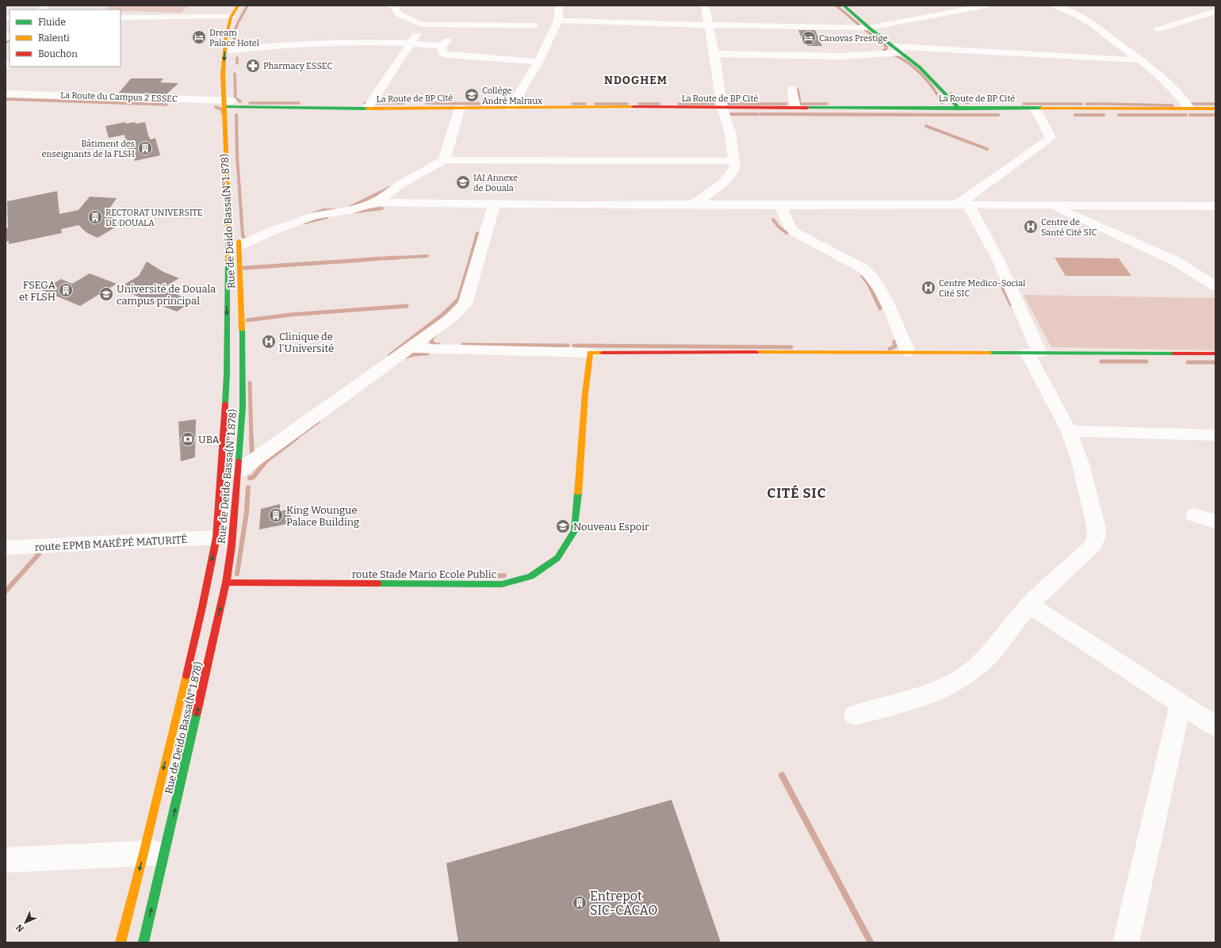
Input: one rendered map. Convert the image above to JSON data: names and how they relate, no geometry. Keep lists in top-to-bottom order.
{
  "streets": {
    "street": [
      "La Route du Campus 2 ESSEC",
      "La Route de BP Cité",
      "Rue de Deido Bassa(N°1.878)",
      "route EPMB MAKÉPÉ MATURITÉ",
      "route Stade Mario Ecole Public"
    ]
  },
  "crossings": [
    ["La Route du Campus 2 ESSEC", "La Route de BP Cité"],
    ["Rue de Deido Bassa(N°1.878)", "route Stade Mario Ecole Public"]
  ],
  "districts": ["NDOGHEM", "CITÉ SIC"],
  "places": {
    "hotel": ["Dream Palace Hotel", "Canovas Prestige"],
    "pharmacy": ["Pharmacy ESSEC"],
    "school or university": [
      "Collége André Malraux",
      "IAI Annexe de Douala",
      "Université de Douala campus principal",
      "Nouveau Espoir"
    ],
    "building": [
      "Bâtiment des enseignants de la FLSH",
      "RECTORAT UNIVERSITE DE DOUALA",
      "FSEGA et FLSH",
      "King Woungue Palace Building",
      "Entrepot SIC-CACAO"
    ],
    "hospital": ["Centre de Santé Cité SIC", "Centre Medico-Social Cité SIC", "Clinique de l'Université"],
    "bank": ["UBA"]
  },
  "legend": ["Fluide", "Ralenti", "Bouchon"],
  "north": "bottom left"
}
